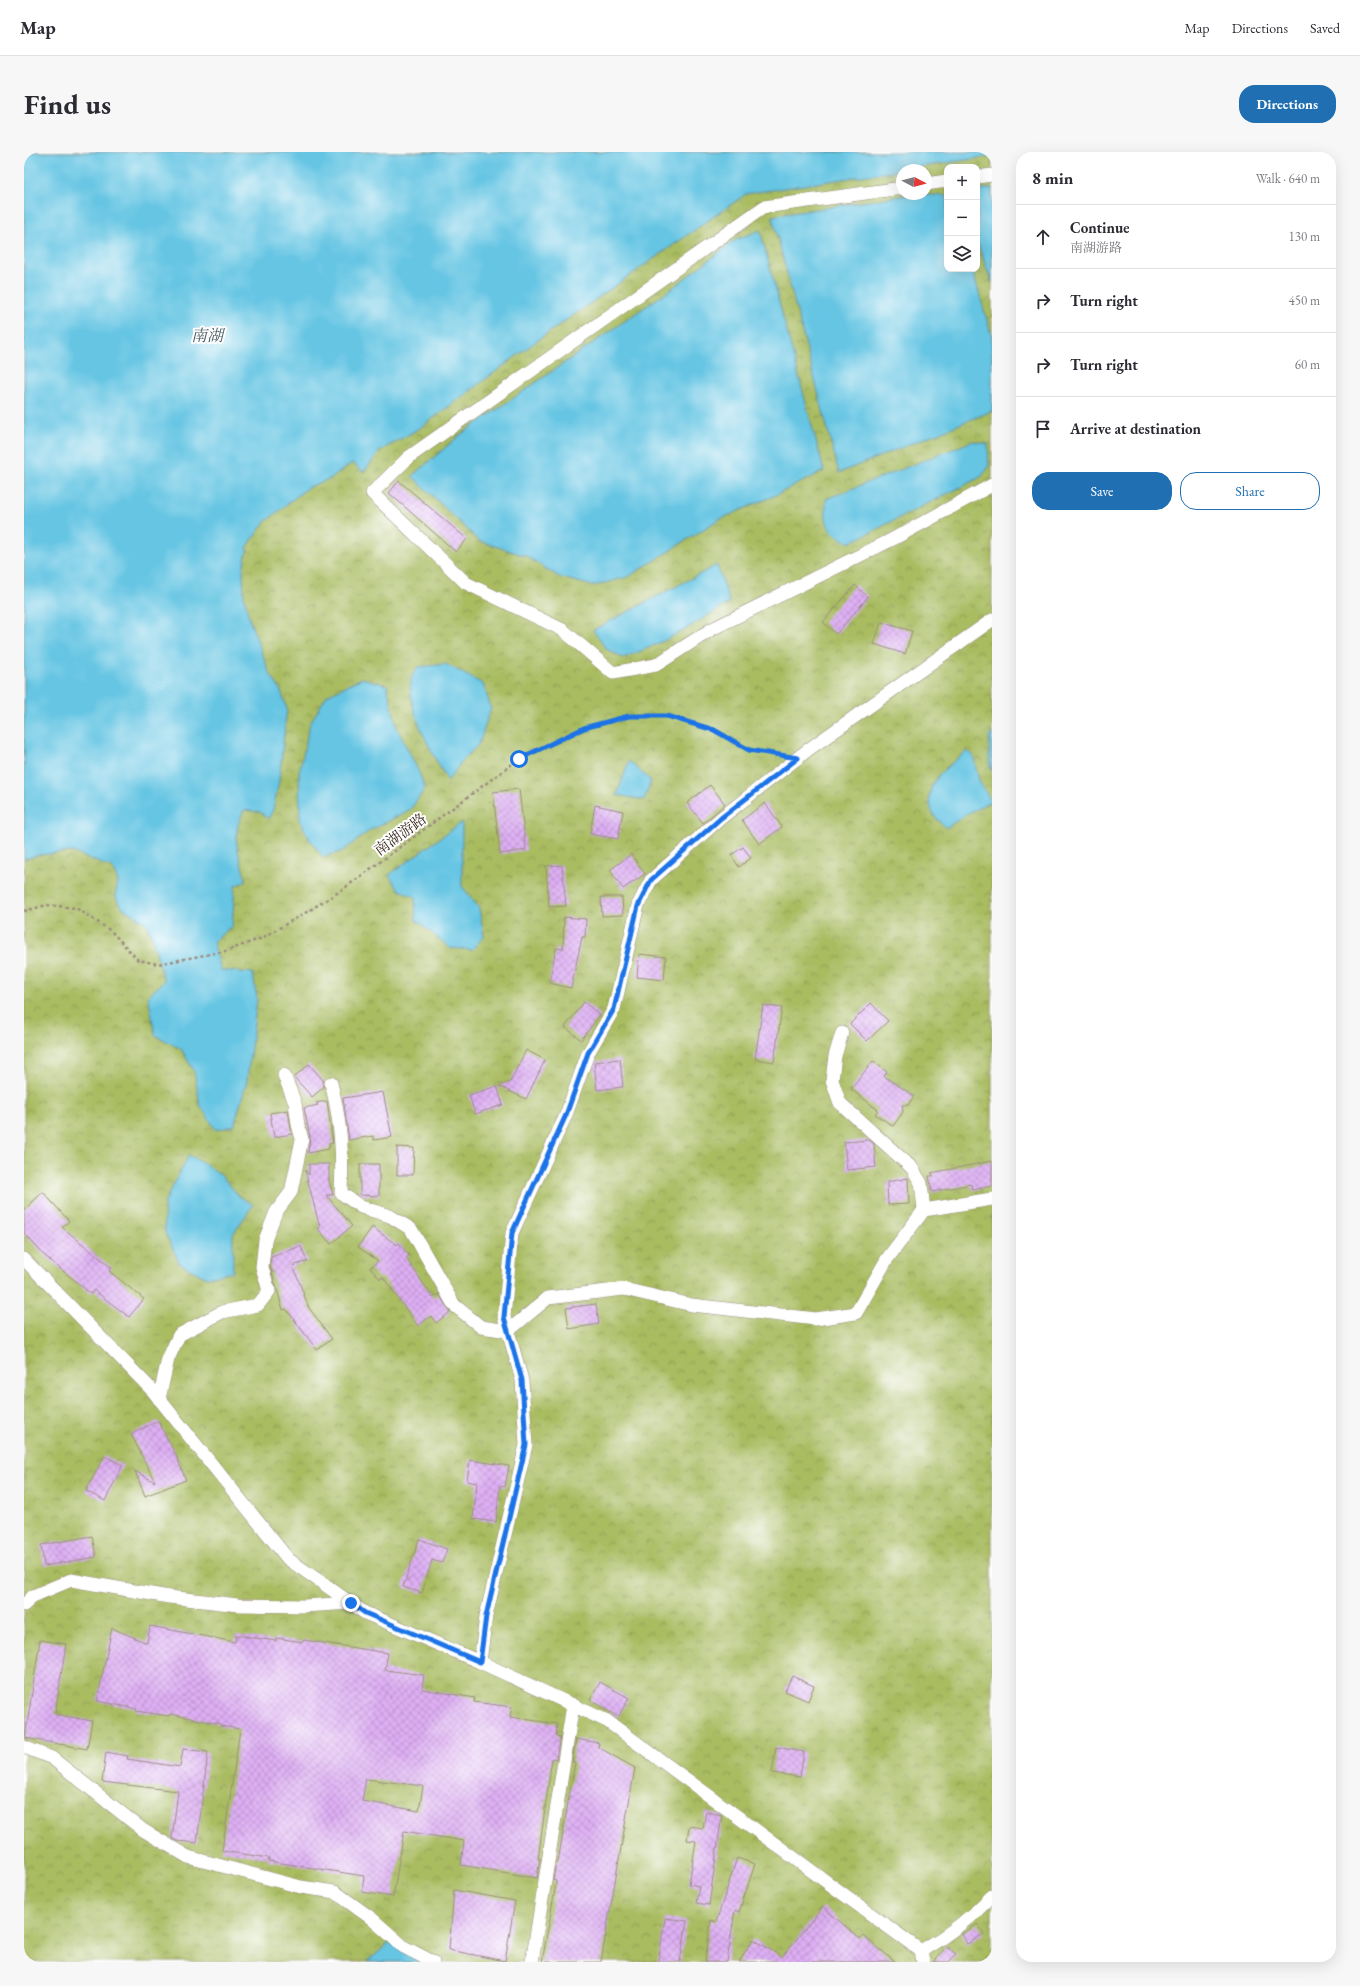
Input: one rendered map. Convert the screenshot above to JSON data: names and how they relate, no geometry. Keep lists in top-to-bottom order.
{
  "streets": {
    "path": ["南湖游路"]
  },
  "water": ["南湖"],
  "north": "right",
  "page": {
    "header": "Map",
    "nav": ["Map", "Directions", "Saved"],
    "buttons": [
      "Directions",
      ["Save", "Share"]
    ],
    "title": "Find us",
    "heading": ["8 min", "Walk · 640 m"],
    "map_buttons": ["+", "−"],
    "list": [
      ["Continue", "南湖游路", "130 m"],
      ["Turn right", "450 m"],
      ["Turn right", "60 m"],
      "Arrive at destination"
    ]
  }
}
